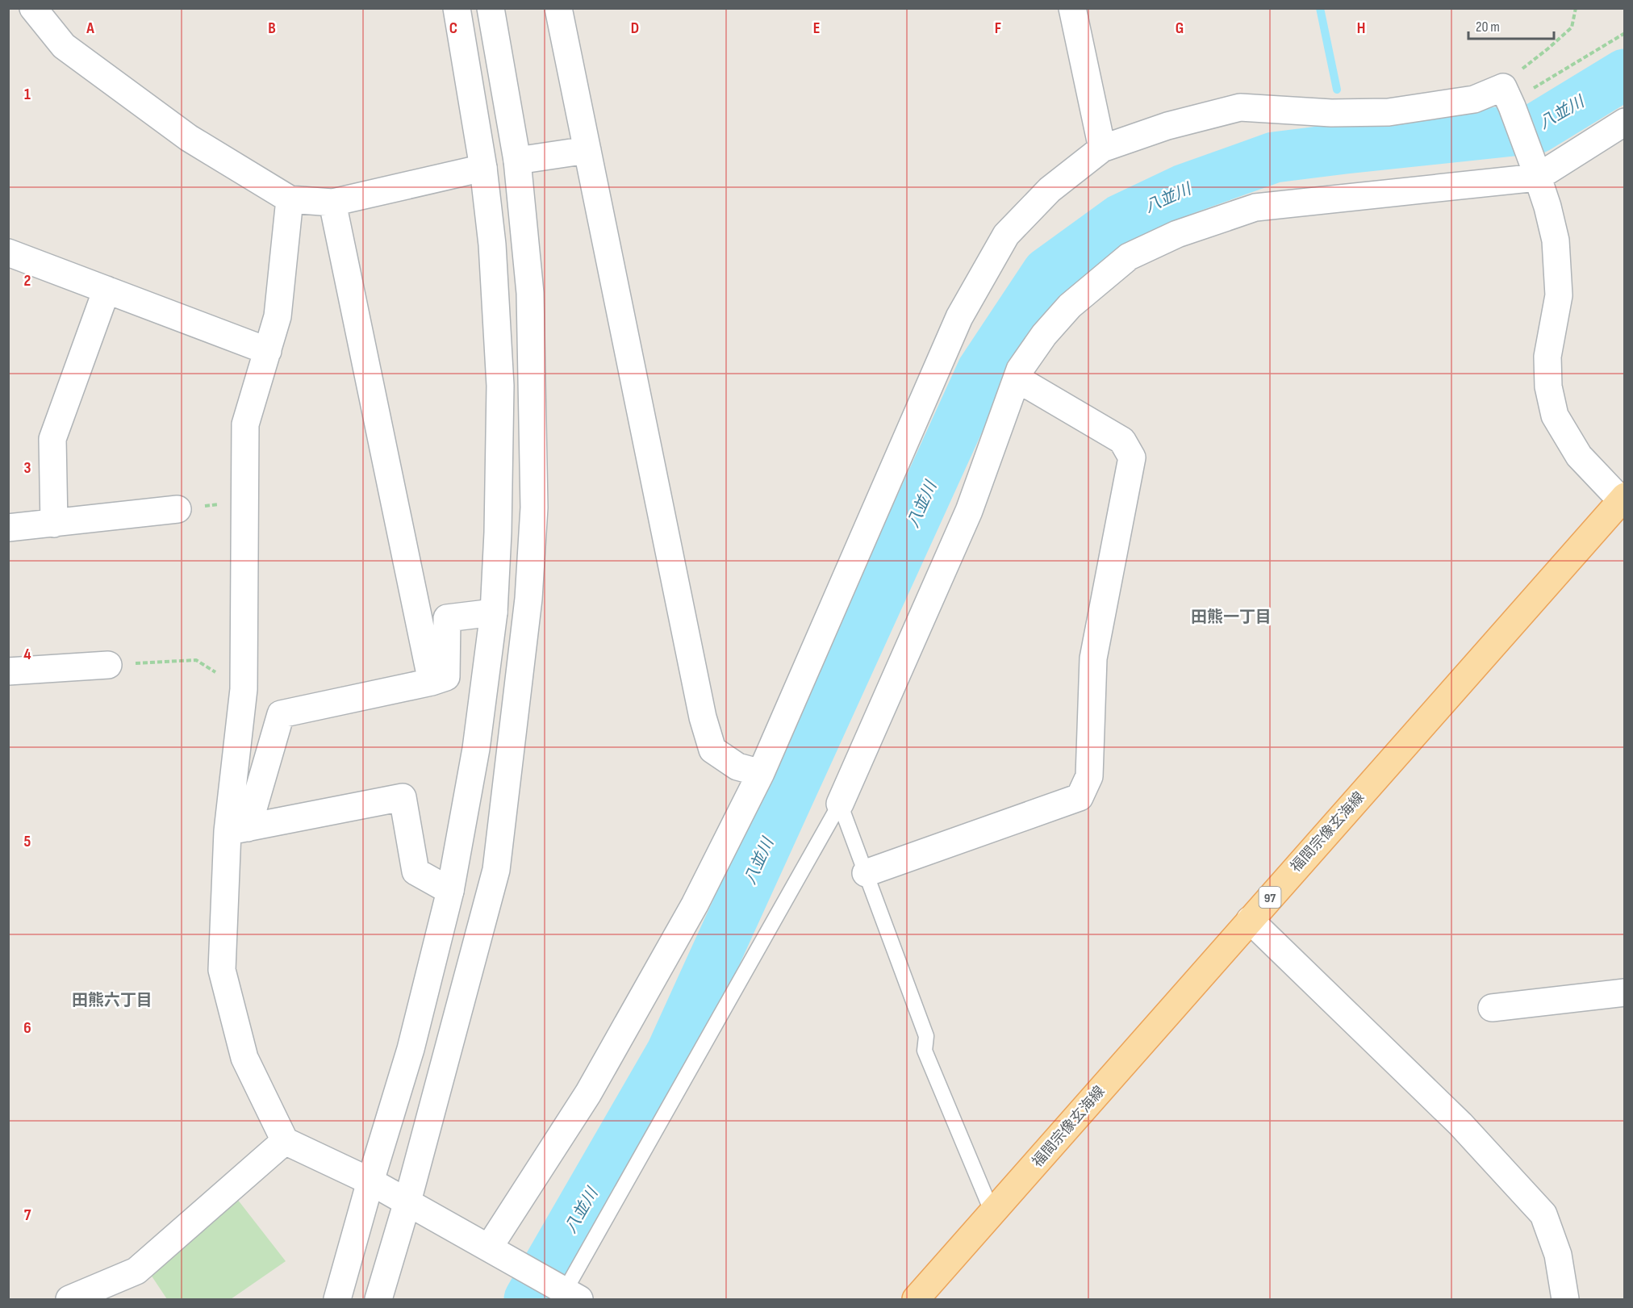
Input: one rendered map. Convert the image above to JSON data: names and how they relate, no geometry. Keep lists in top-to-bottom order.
{
  "streets": {
    "main road": ["福間宗像玄海線", "97"]
  },
  "districts": ["田熊一丁目", "田熊六丁目"],
  "water": ["八並川"],
  "scale_bar": "20 m",
  "grid": {
    "columns": [
      "A",
      "B",
      "C",
      "D",
      "E",
      "F",
      "G",
      "H"
    ],
    "rows": [
      "1",
      "2",
      "3",
      "4",
      "5",
      "6",
      "7"
    ]
  }
}
